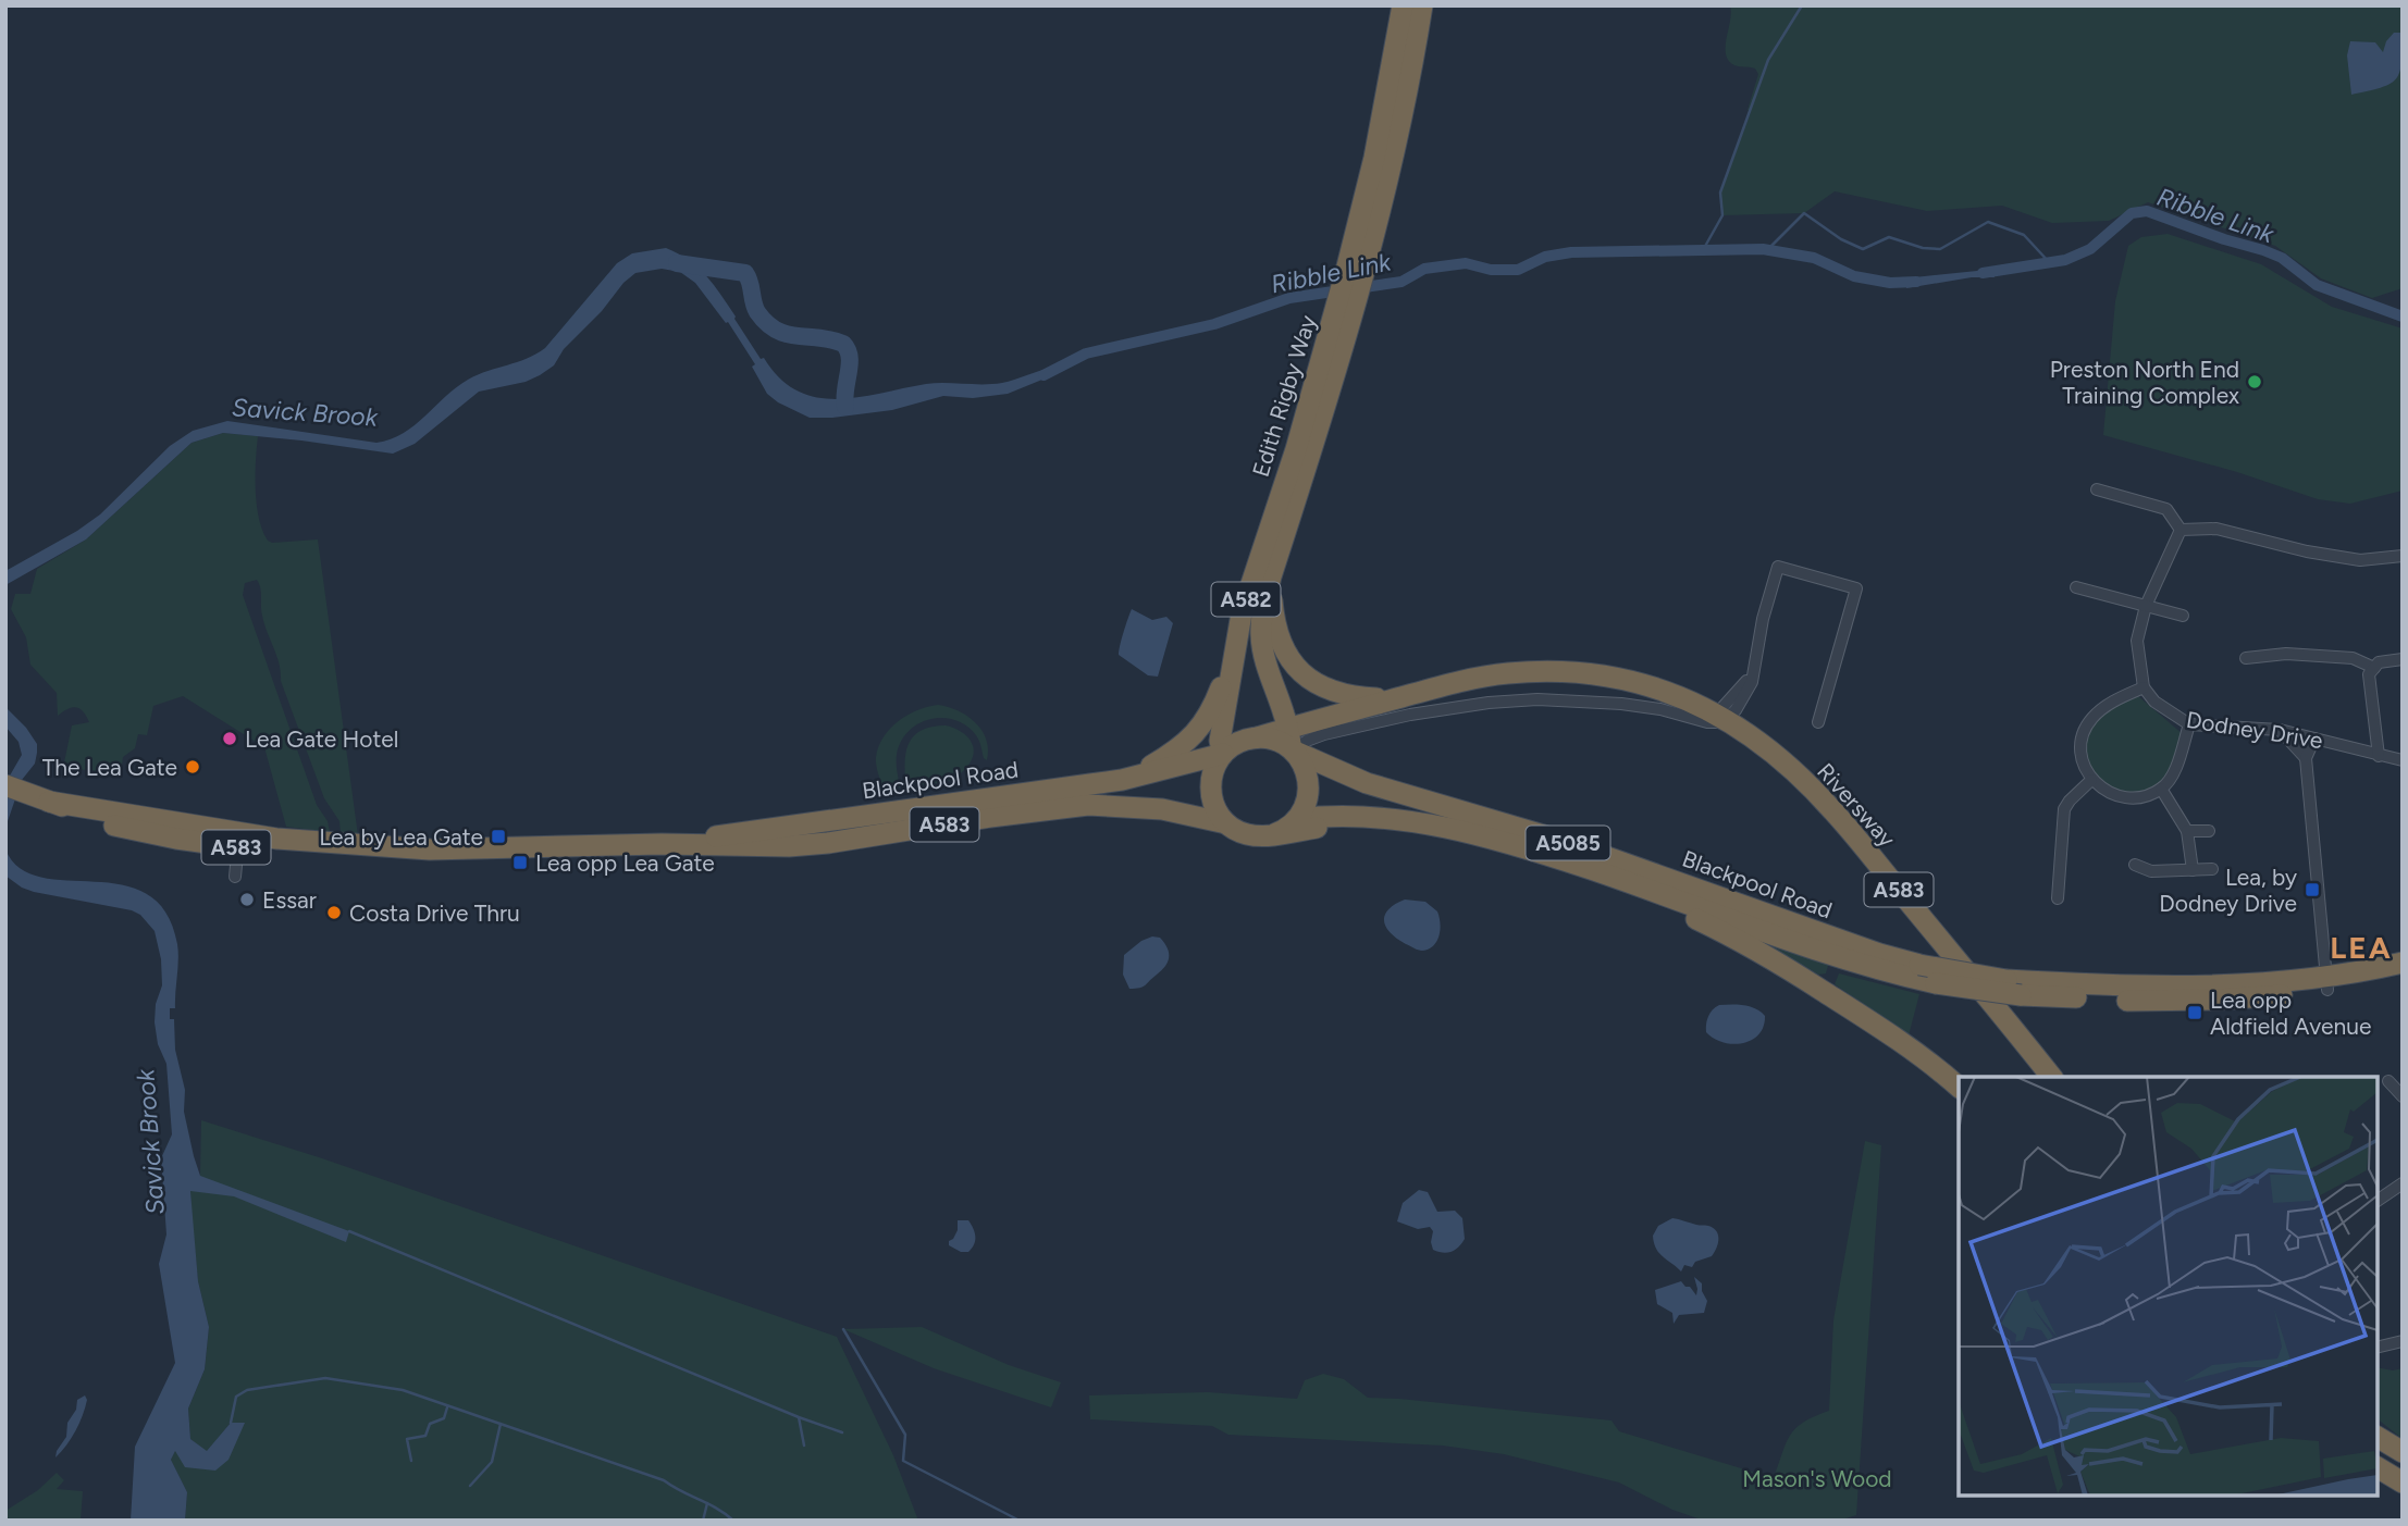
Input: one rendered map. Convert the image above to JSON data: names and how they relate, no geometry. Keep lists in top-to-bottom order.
{
  "streets": {
    "highway": [
      "Edith Rigby Way",
      "A582",
      "Blackpool Road",
      "Riversway",
      "A583",
      "A5085"
    ],
    "street": ["Dodney Drive"]
  },
  "crossings": [
    ["Edith Rigby Way", "Blackpool Road"],
    ["Edith Rigby Way", "Riversway"],
    ["Blackpool Road", "Riversway"]
  ],
  "districts": ["LEA"],
  "water": ["Ribble Link", "Savick Brook"],
  "parks": ["Mason's Wood"],
  "places": {
    "other": [
      "Preston North End Training Complex",
      "Lea Gate Hotel",
      "The Lea Gate",
      "Essar",
      "Costa Drive Thru"
    ],
    "transit": [
      "Lea by Lea Gate",
      "Lea opp Lea Gate",
      "Lea, by Dodney Drive",
      "Lea opp Aldfield Avenue"
    ]
  }
}
